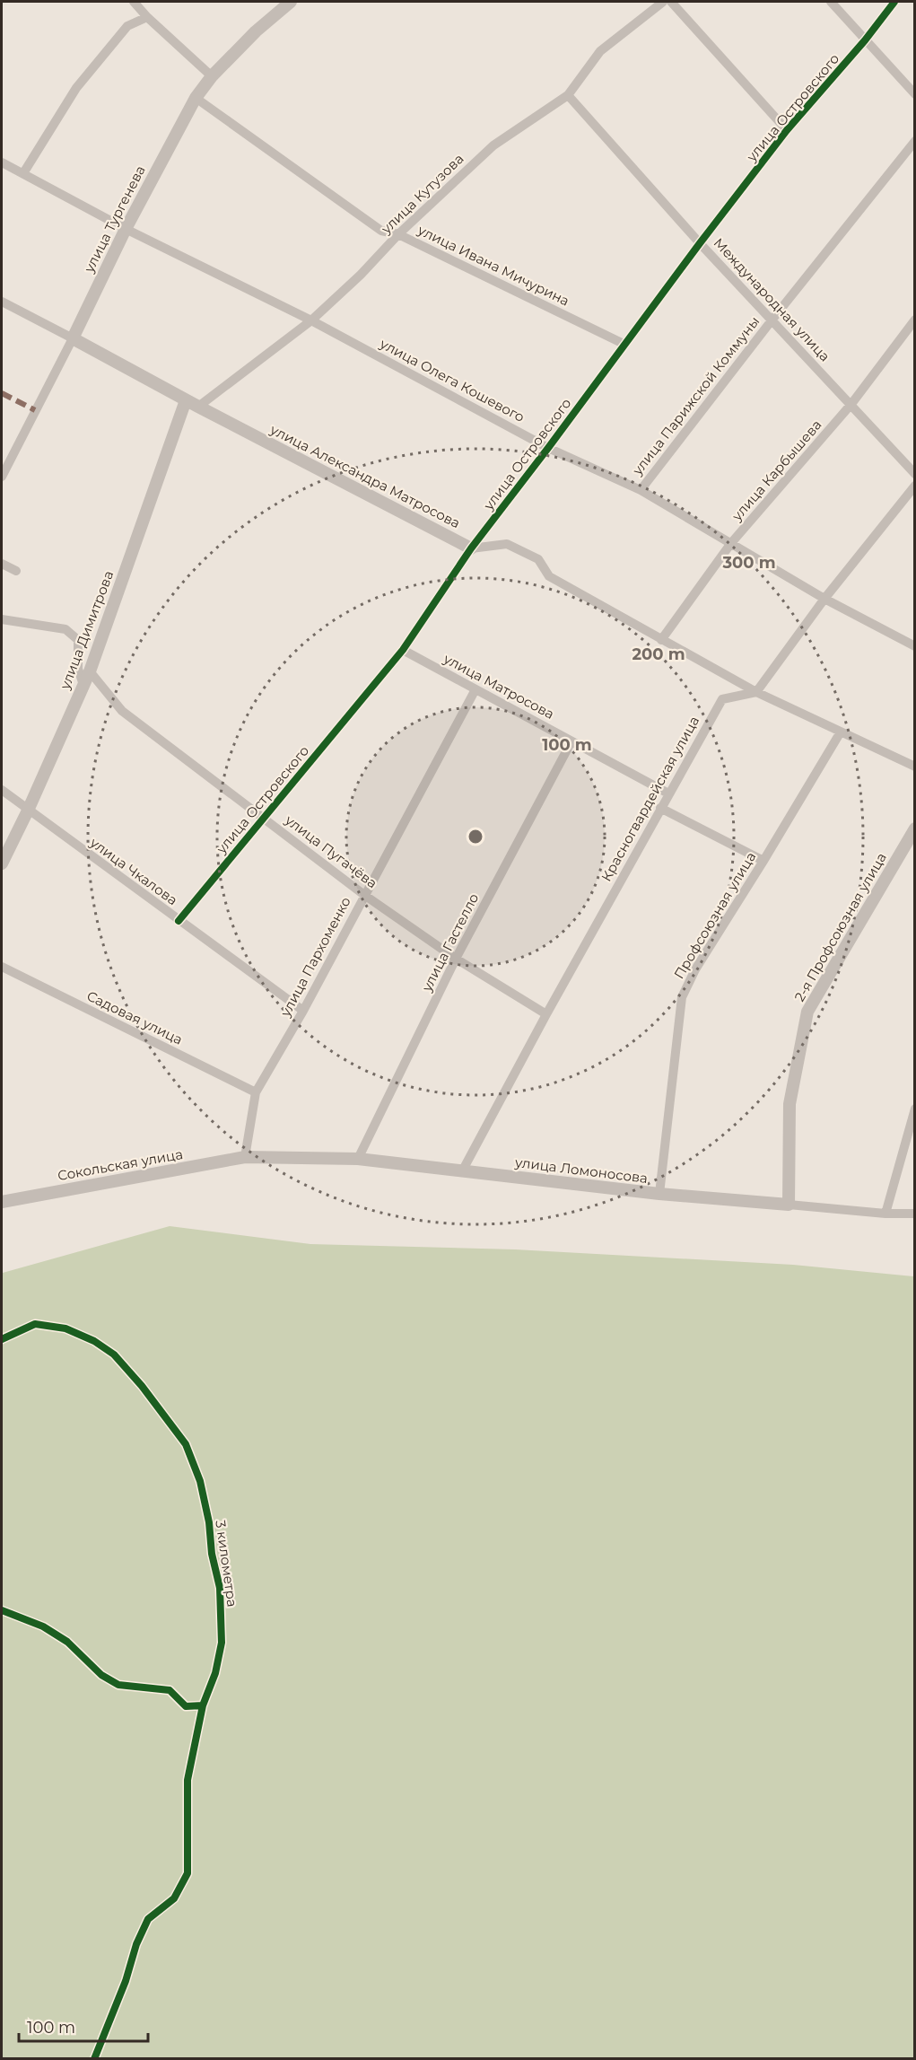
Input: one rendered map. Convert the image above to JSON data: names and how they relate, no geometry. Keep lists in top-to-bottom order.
{
  "streets": {
    "street": [
      "улица Островского",
      "улица Кутузова",
      "улица Тургенева",
      "улица Ивана Мичурина",
      "Международная улица",
      "улица Олега Кошевого",
      "улица Парижской Коммуны",
      "улица Карбышева",
      "улица Александра Матросова",
      "улица Димитрова",
      "улица Матросова",
      "Красногвардейская улица",
      "улица Пугачёва",
      "улица Чкалова",
      "Профсоюзная улица",
      "2-я Профсоюзная улица",
      "улица Гастелло",
      "улица Пархоменко",
      "Садовая улица",
      "Сокольская улица",
      "улица Ломоносова"
    ],
    "cycle path": ["3 километра"]
  },
  "crossings": [
    ["улица Островского", "улица Ивана Мичурина"],
    ["улица Островского", "Международная улица"],
    ["улица Островского", "улица Олега Кошевого"],
    ["улица Островского", "улица Александра Матросова"],
    ["улица Островского", "улица Матросова"],
    ["улица Островского", "улица Пугачёва"],
    ["улица Островского", "улица Чкалова"],
    ["улица Кутузова", "улица Ивана Мичурина"],
    ["улица Кутузова", "Международная улица"],
    ["улица Кутузова", "улица Олега Кошевого"],
    ["улица Кутузова", "улица Александра Матросова"],
    ["улица Тургенева", "улица Ивана Мичурина"],
    ["улица Тургенева", "улица Олега Кошевого"],
    ["улица Тургенева", "улица Александра Матросова"],
    ["Международная улица", "улица Парижской Коммуны"],
    ["Международная улица", "улица Карбышева"],
    ["улица Олега Кошевого", "улица Парижской Коммуны"],
    ["улица Олега Кошевого", "улица Карбышева"],
    ["улица Александра Матросова", "улица Димитрова"],
    ["улица Димитрова", "улица Пугачёва"],
    ["улица Димитрова", "улица Чкалова"],
    ["улица Матросова", "Красногвардейская улица"],
    ["улица Матросова", "улица Гастелло"],
    ["улица Матросова", "улица Пархоменко"],
    ["Красногвардейская улица", "улица Пугачёва"],
    ["Красногвардейская улица", "улица Ломоносова"],
    ["улица Пугачёва", "улица Гастелло"],
    ["улица Пугачёва", "улица Пархоменко"],
    ["улица Чкалова", "улица Пархоменко"],
    ["Профсоюзная улица", "улица Ломоносова"],
    ["2-я Профсоюзная улица", "улица Ломоносова"],
    ["улица Гастелло", "улица Ломоносова"],
    ["улица Пархоменко", "Садовая улица"],
    ["улица Пархоменко", "Сокольская улица"],
    ["улица Пархоменко", "улица Ломоносова"],
    ["Сокольская улица", "улица Ломоносова"]
  ],
  "scale_bar": "100 m",
  "rings": ["300 m", "200 m", "100 m"]
}
